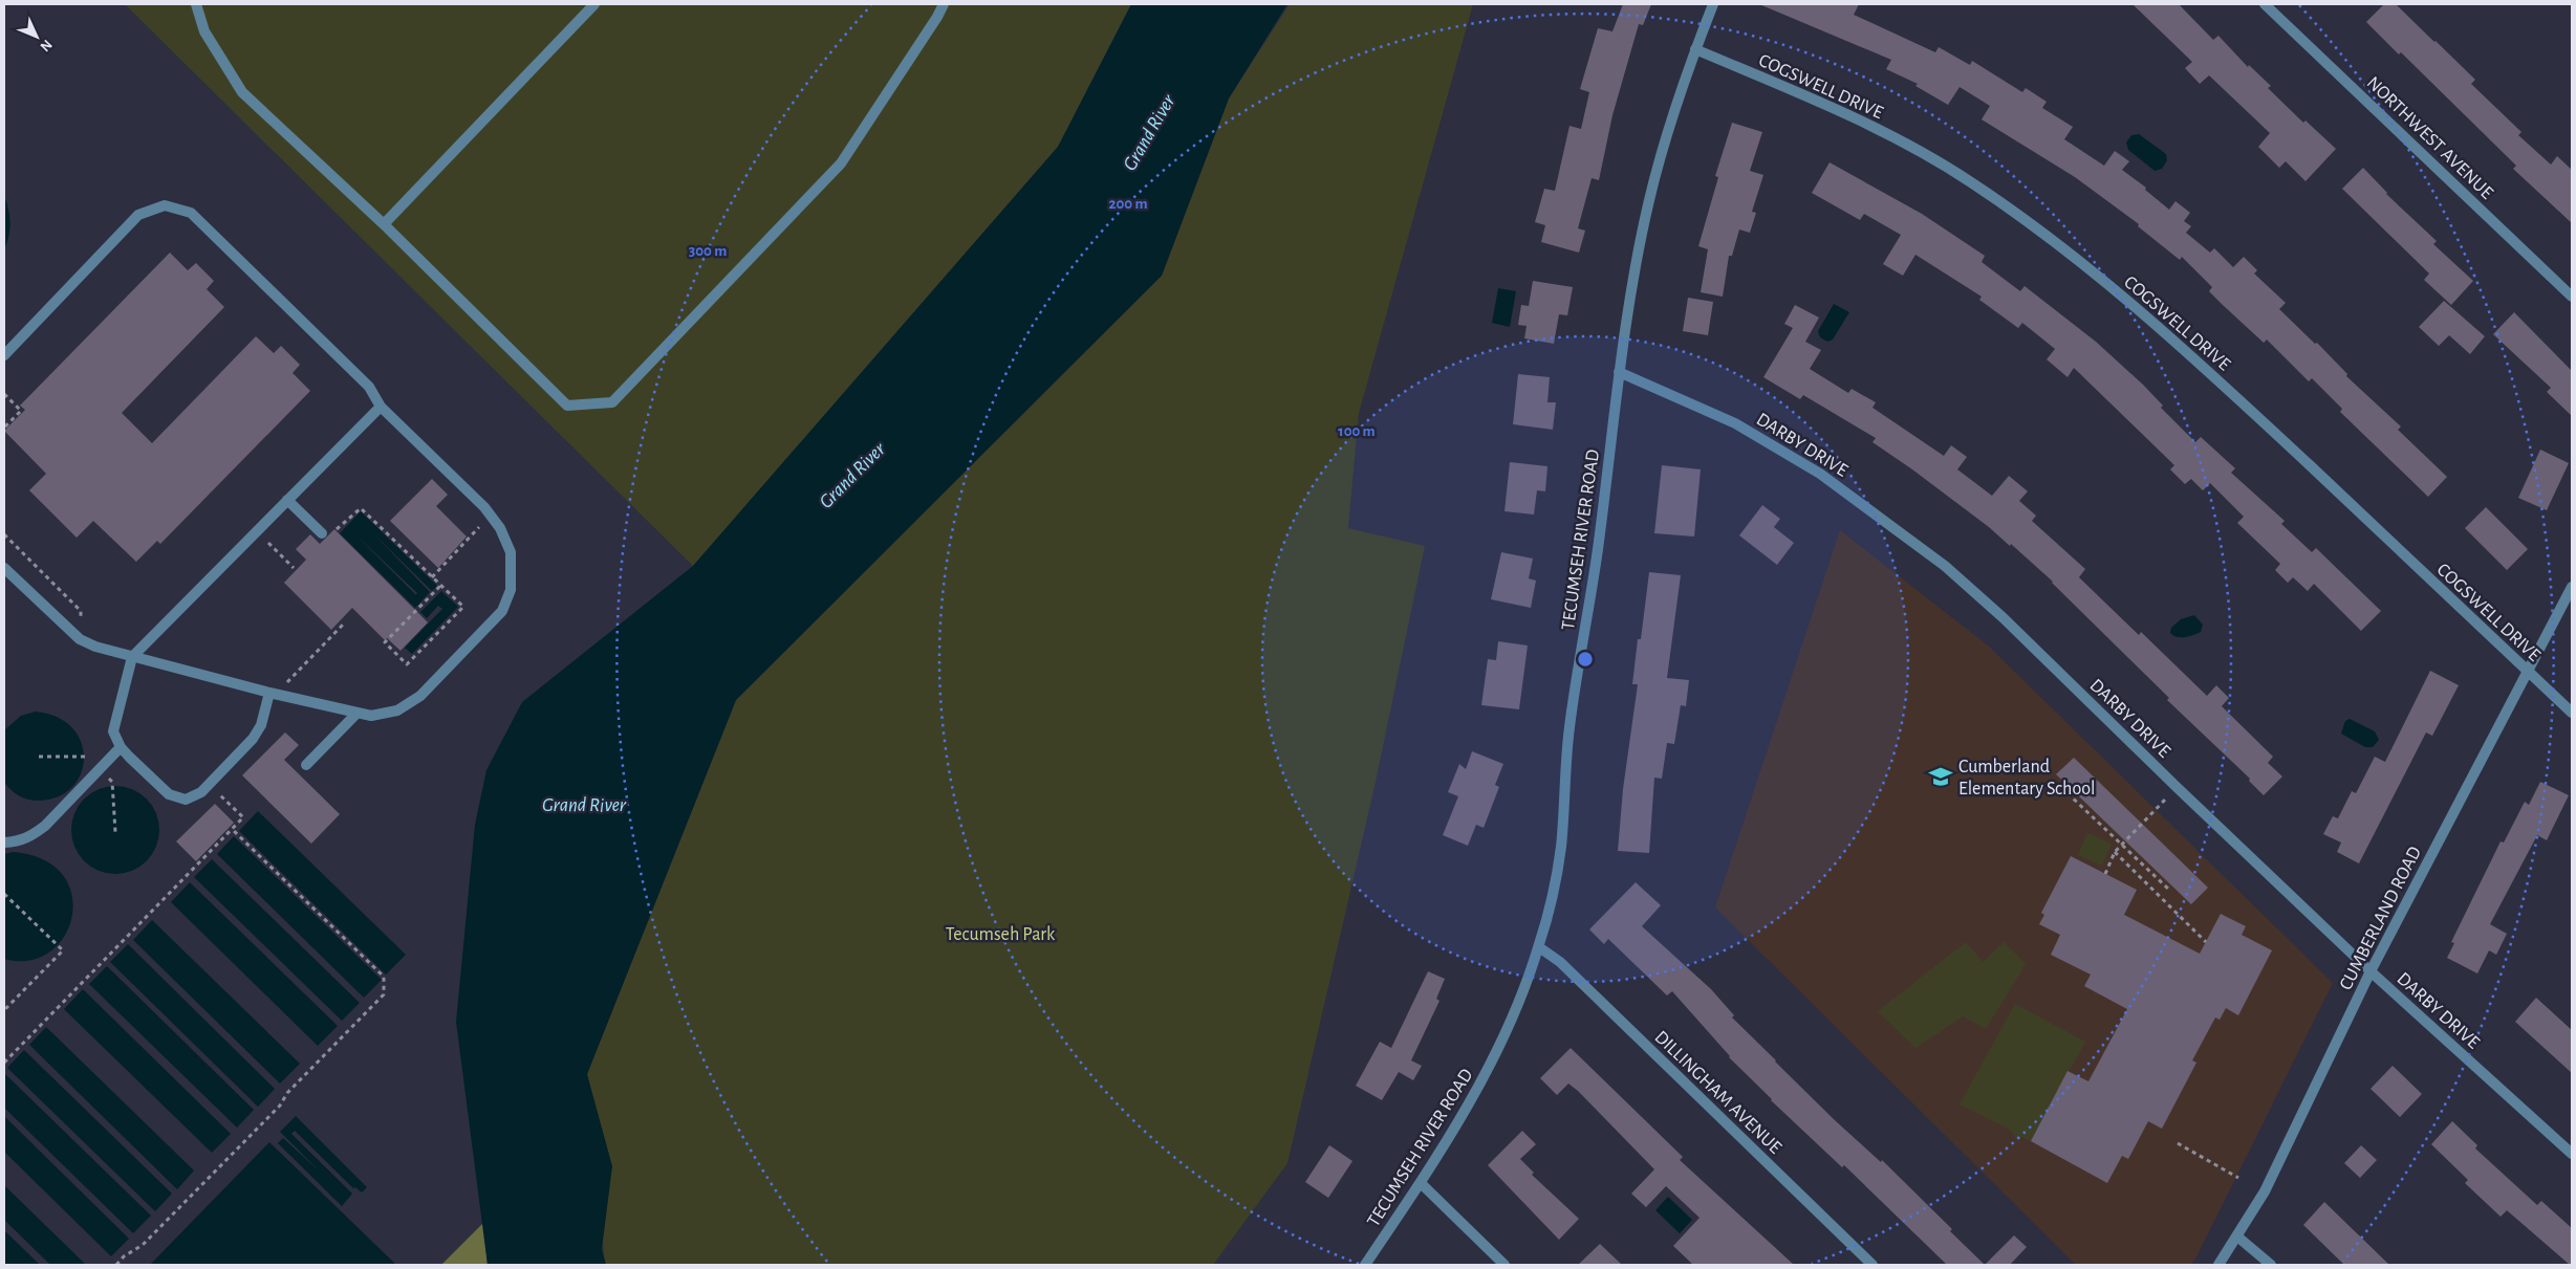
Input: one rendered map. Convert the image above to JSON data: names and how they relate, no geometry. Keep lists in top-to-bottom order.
{
  "streets": {
    "street": [
      "COGSWELL DRIVE",
      "NORTHWEST AVENUE",
      "DARBY DRIVE",
      "TECUMSEH RIVER ROAD",
      "CUMBERLAND ROAD",
      "DILLINGHAM AVENUE"
    ]
  },
  "crossings": [
    ["COGSWELL DRIVE", "TECUMSEH RIVER ROAD"],
    ["COGSWELL DRIVE", "CUMBERLAND ROAD"],
    ["DARBY DRIVE", "TECUMSEH RIVER ROAD"],
    ["DARBY DRIVE", "CUMBERLAND ROAD"],
    ["TECUMSEH RIVER ROAD", "DILLINGHAM AVENUE"]
  ],
  "water": ["Grand River"],
  "parks": ["Tecumseh Park"],
  "places": {
    "school or university": ["Cumberland Elementary School"]
  },
  "north": "bottom right",
  "rings": ["200 m", "300 m", "100 m"]
}
